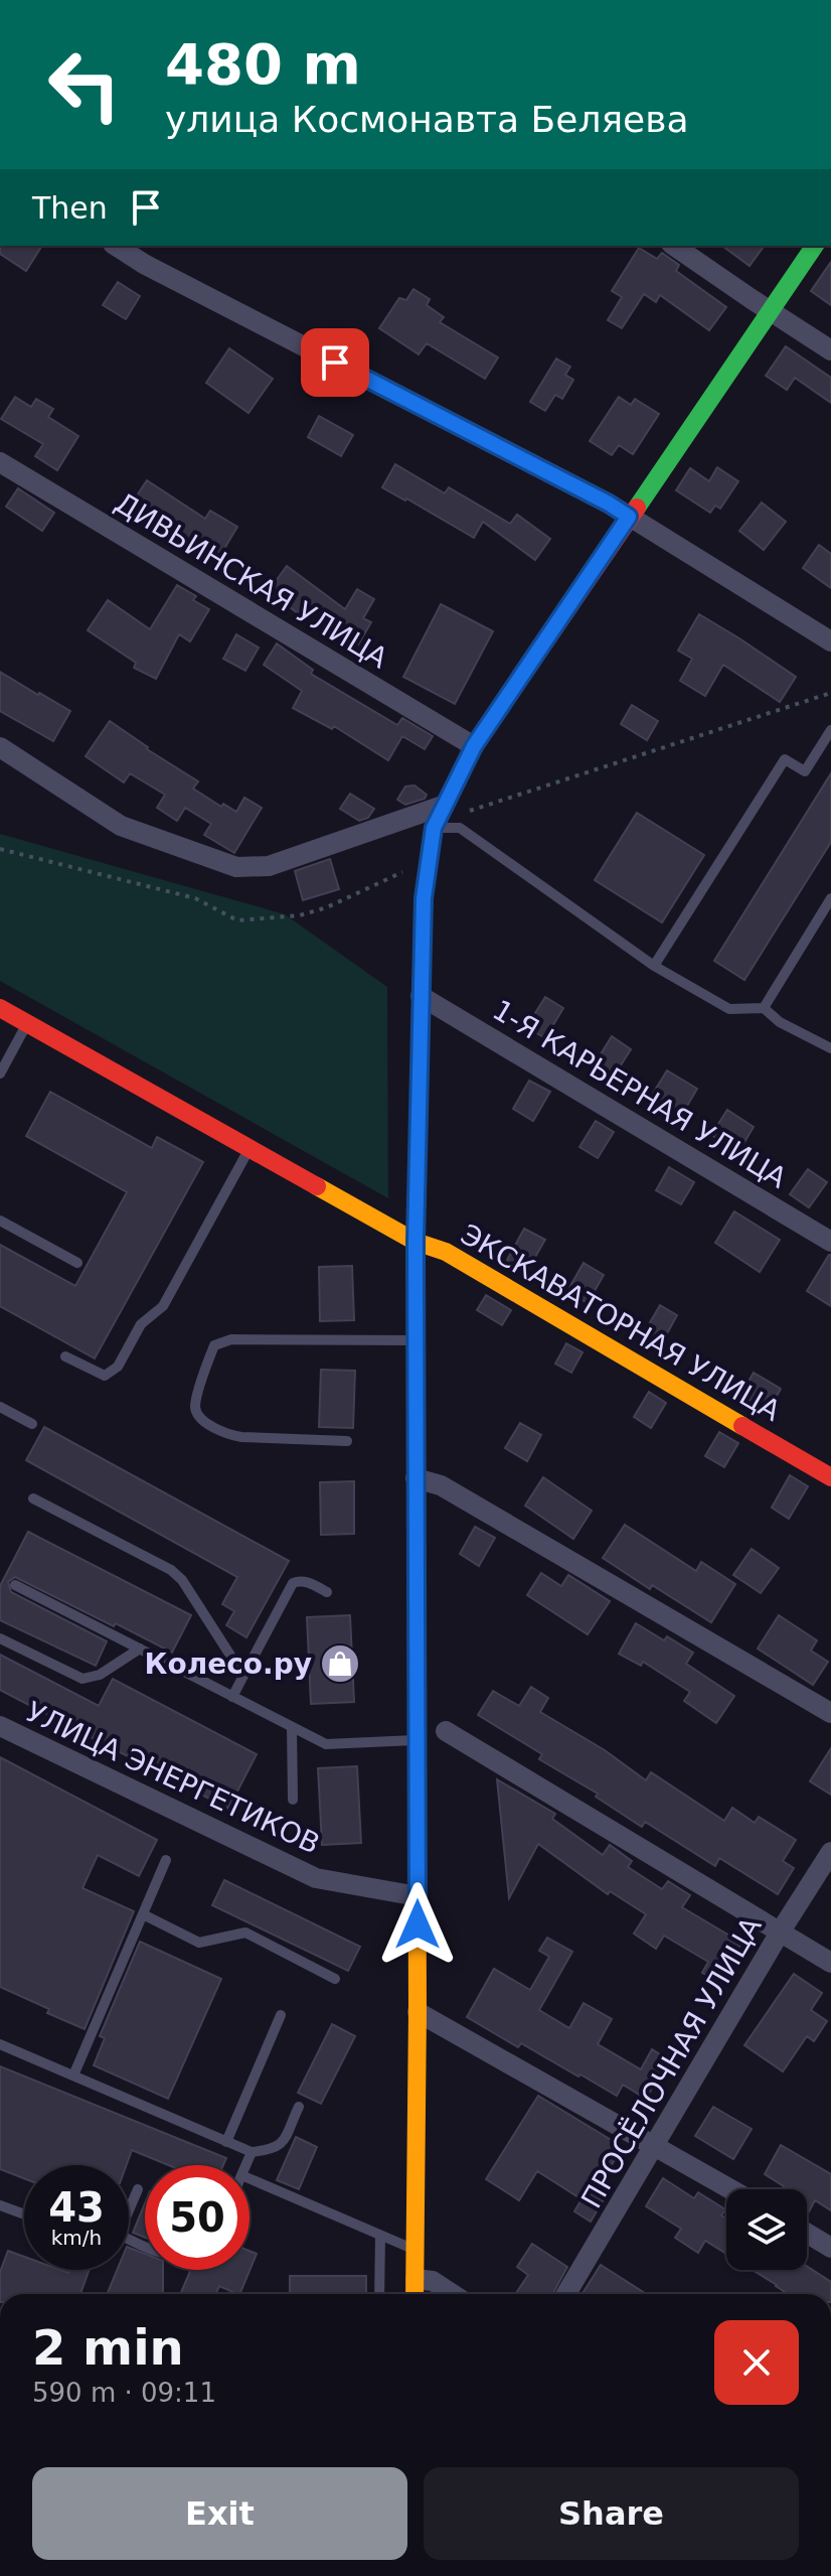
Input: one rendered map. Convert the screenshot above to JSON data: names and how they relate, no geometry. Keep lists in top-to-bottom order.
{
  "streets": {
    "main road": ["ЭКСКАВАТОРНАЯ УЛИЦА"],
    "street": [
      "ДИВЬИНСКАЯ УЛИЦА",
      "1-Я КАРЬЕРНАЯ УЛИЦА",
      "УЛИЦА ЭНЕРГЕТИКОВ",
      "ПРОСЁЛОЧНАЯ УЛИЦА"
    ]
  },
  "places": {
    "shop": ["Колесо.ру"]
  },
  "page": {
    "turn": ["480 m", "улица Космонавта Беляева"],
    "then": "Then",
    "speed": "43 km/h",
    "limit": "50",
    "heading": ["2 min", "590 m · 09:11"],
    "buttons": ["Exit", "Share"]
  }
}
